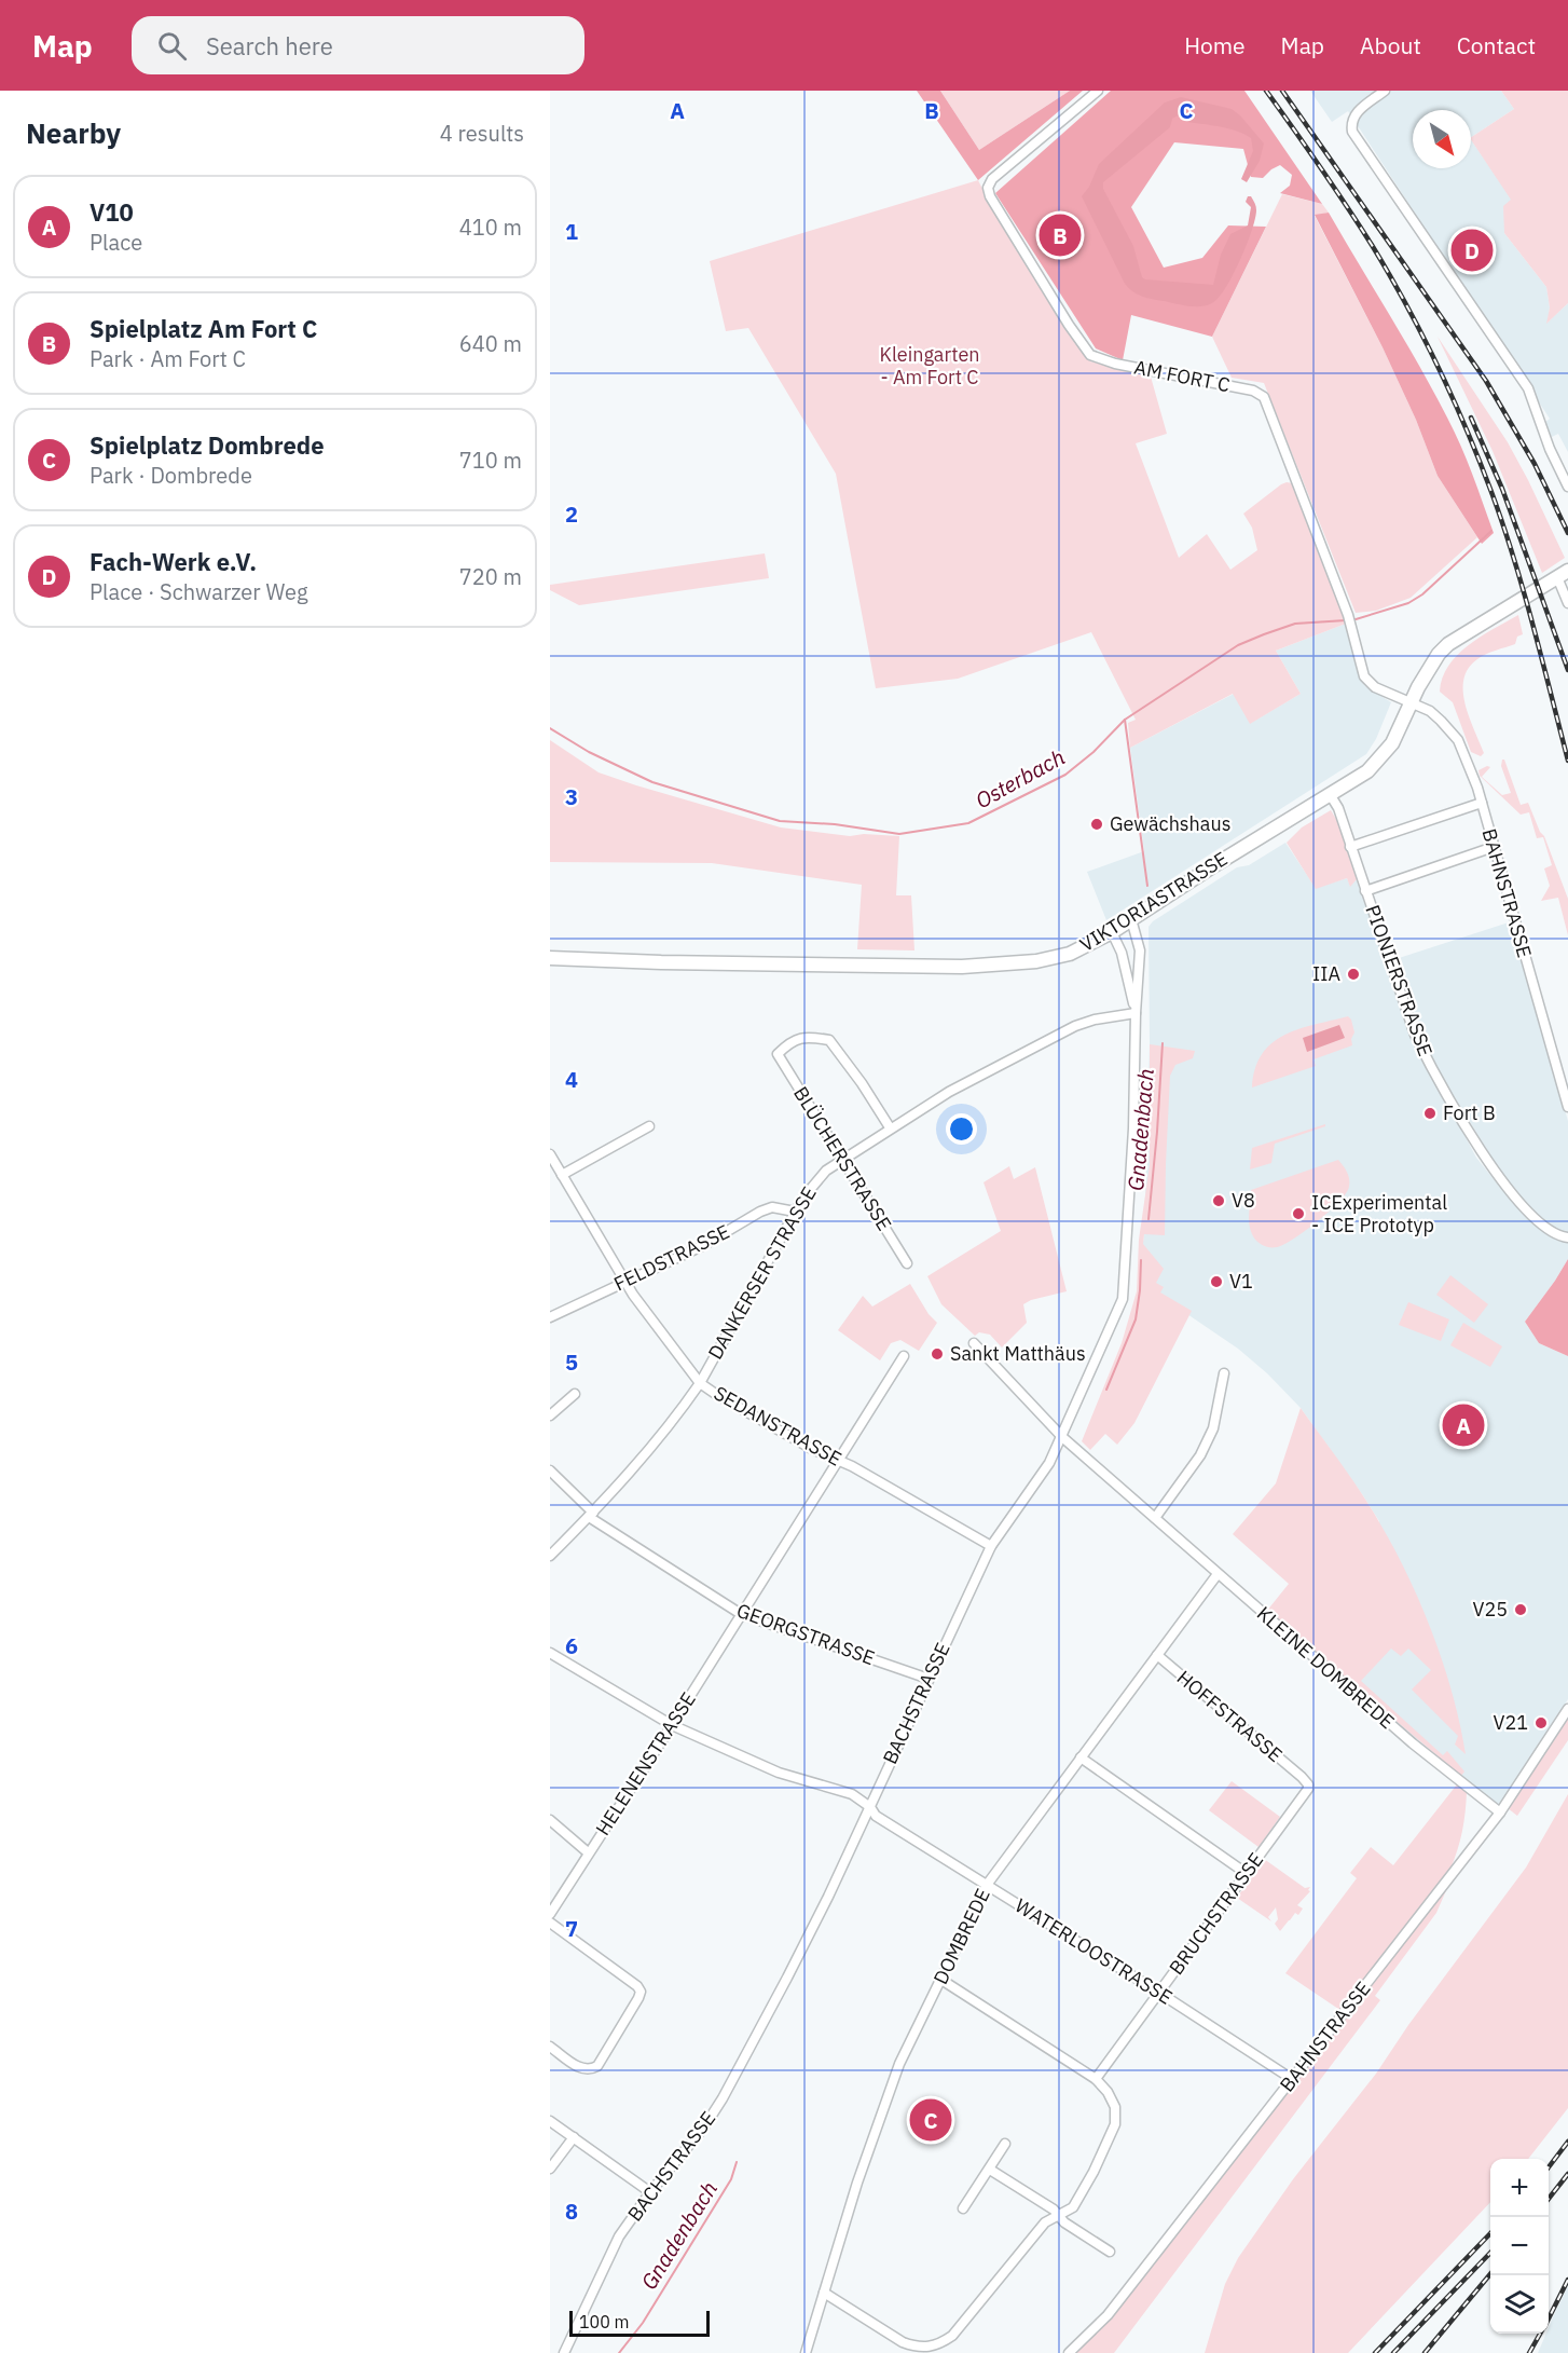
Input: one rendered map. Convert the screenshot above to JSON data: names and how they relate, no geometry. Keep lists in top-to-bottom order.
{
  "streets": {
    "main road": ["VIKTORIASTRASSE"],
    "street": [
      "AM FORT C",
      "BAHNSTRASSE",
      "PIONIERSTRASSE",
      "BLÜCHERSTRASSE",
      "FELDSTRASSE",
      "DANKERSER STRASSE",
      "SEDANSTRASSE",
      "GEORGSTRASSE",
      "KLEINE DOMBREDE",
      "BACHSTRASSE",
      "HOFFSTRASSE",
      "HELENENSTRASSE",
      "BRUCHSTRASSE",
      "DOMBREDE",
      "WATERLOOSTRASSE"
    ]
  },
  "crossings": [
    ["AM FORT C", "BAHNSTRASSE"],
    ["AM FORT C", "VIKTORIASTRASSE"],
    ["BAHNSTRASSE", "VIKTORIASTRASSE"],
    ["BAHNSTRASSE", "KLEINE DOMBREDE"],
    ["BAHNSTRASSE", "WATERLOOSTRASSE"],
    ["VIKTORIASTRASSE", "PIONIERSTRASSE"],
    ["VIKTORIASTRASSE", "BACHSTRASSE"],
    ["BLÜCHERSTRASSE", "DANKERSER STRASSE"],
    ["FELDSTRASSE", "DANKERSER STRASSE"],
    ["FELDSTRASSE", "SEDANSTRASSE"],
    ["DANKERSER STRASSE", "SEDANSTRASSE"],
    ["DANKERSER STRASSE", "GEORGSTRASSE"],
    ["DANKERSER STRASSE", "BACHSTRASSE"],
    ["SEDANSTRASSE", "BACHSTRASSE"],
    ["SEDANSTRASSE", "HELENENSTRASSE"],
    ["GEORGSTRASSE", "BACHSTRASSE"],
    ["GEORGSTRASSE", "HELENENSTRASSE"],
    ["KLEINE DOMBREDE", "BACHSTRASSE"],
    ["KLEINE DOMBREDE", "DOMBREDE"],
    ["BACHSTRASSE", "WATERLOOSTRASSE"],
    ["HOFFSTRASSE", "BRUCHSTRASSE"],
    ["HOFFSTRASSE", "DOMBREDE"],
    ["HELENENSTRASSE", "WATERLOOSTRASSE"],
    ["BRUCHSTRASSE", "WATERLOOSTRASSE"],
    ["DOMBREDE", "WATERLOOSTRASSE"]
  ],
  "water": ["Osterbach", "Gnadenbach"],
  "parks": ["Kleingarten - Am Fort C"],
  "places": [
    "Gewächshaus",
    "IIA",
    "Fort B",
    "V8",
    "ICExperimental - ICE Prototyp",
    "V1",
    "Sankt Matthäus",
    "V25",
    "V21"
  ],
  "scale_bar": "100 m",
  "north": "bottom right",
  "page": {
    "header": "Map",
    "search": "Search here",
    "nav": [
      "Home",
      "Map",
      "About",
      "Contact"
    ],
    "heading": ["Nearby", "4 results"],
    "list": [
      {
        "mark": "A",
        "name": "V10",
        "note": "Place",
        "value": "410 m"
      },
      {
        "mark": "B",
        "name": "Spielplatz Am Fort C",
        "note": "Park · Am Fort C",
        "value": "640 m"
      },
      {
        "mark": "C",
        "name": "Spielplatz Dombrede",
        "note": "Park · Dombrede",
        "value": "710 m"
      },
      {
        "mark": "D",
        "name": "Fach-Werk e.V.",
        "note": "Place · Schwarzer Weg",
        "value": "720 m"
      }
    ],
    "pins": [
      "B",
      "D",
      "A",
      "C"
    ],
    "map_buttons": ["+", "−"],
    "scale": "100 m"
  },
  "grid": {
    "columns": ["A", "B", "C"],
    "rows": [
      "1",
      "2",
      "3",
      "4",
      "5",
      "6",
      "7",
      "8"
    ]
  }
}
